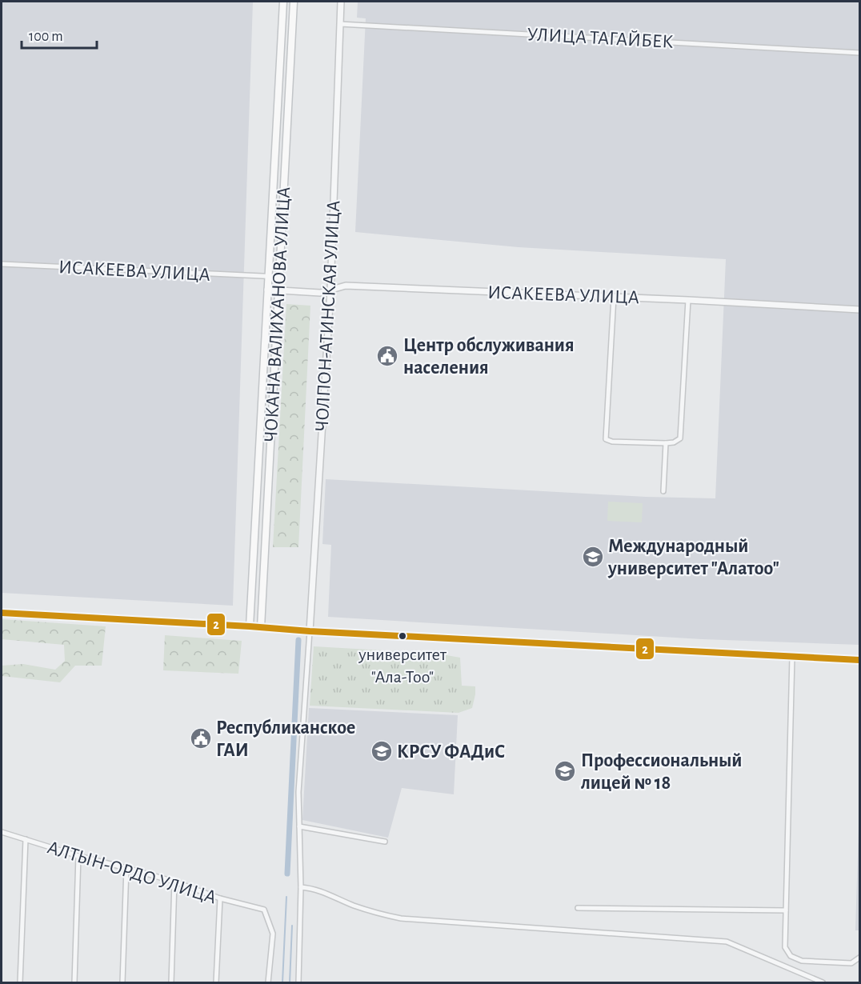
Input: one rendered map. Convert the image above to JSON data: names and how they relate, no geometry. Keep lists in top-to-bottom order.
{
  "streets": {
    "main road": ["ЧОКАНА ВАЛИХАНОВА УЛИЦА"],
    "street": [
      "УЛИЦА ТАГАЙБЕК",
      "ИСАКЕЕВА УЛИЦА",
      "ЧОЛПОН-АТИНСКАЯ УЛИЦА",
      "АЛТЫН-ОРДО УЛИЦА"
    ]
  },
  "crossings": [
    ["УЛИЦА ТАГАЙБЕК", "ЧОЛПОН-АТИНСКАЯ УЛИЦА"],
    ["ИСАКЕЕВА УЛИЦА", "ЧОКАНА ВАЛИХАНОВА УЛИЦА"],
    ["ИСАКЕЕВА УЛИЦА", "ЧОЛПОН-АТИНСКАЯ УЛИЦА"]
  ],
  "places": {
    "public building": ["Центр обслуживания населения", "Республиканское ГАИ"],
    "school or university": ["Международный университет \"Алатоо\"", "КРСУ ФАДиС", "Профессиональный лицей № 18"],
    "other": ["университет \"Ала-Тоо\""]
  },
  "lines": ["transit line 2"],
  "scale_bar": "100 m"
}
